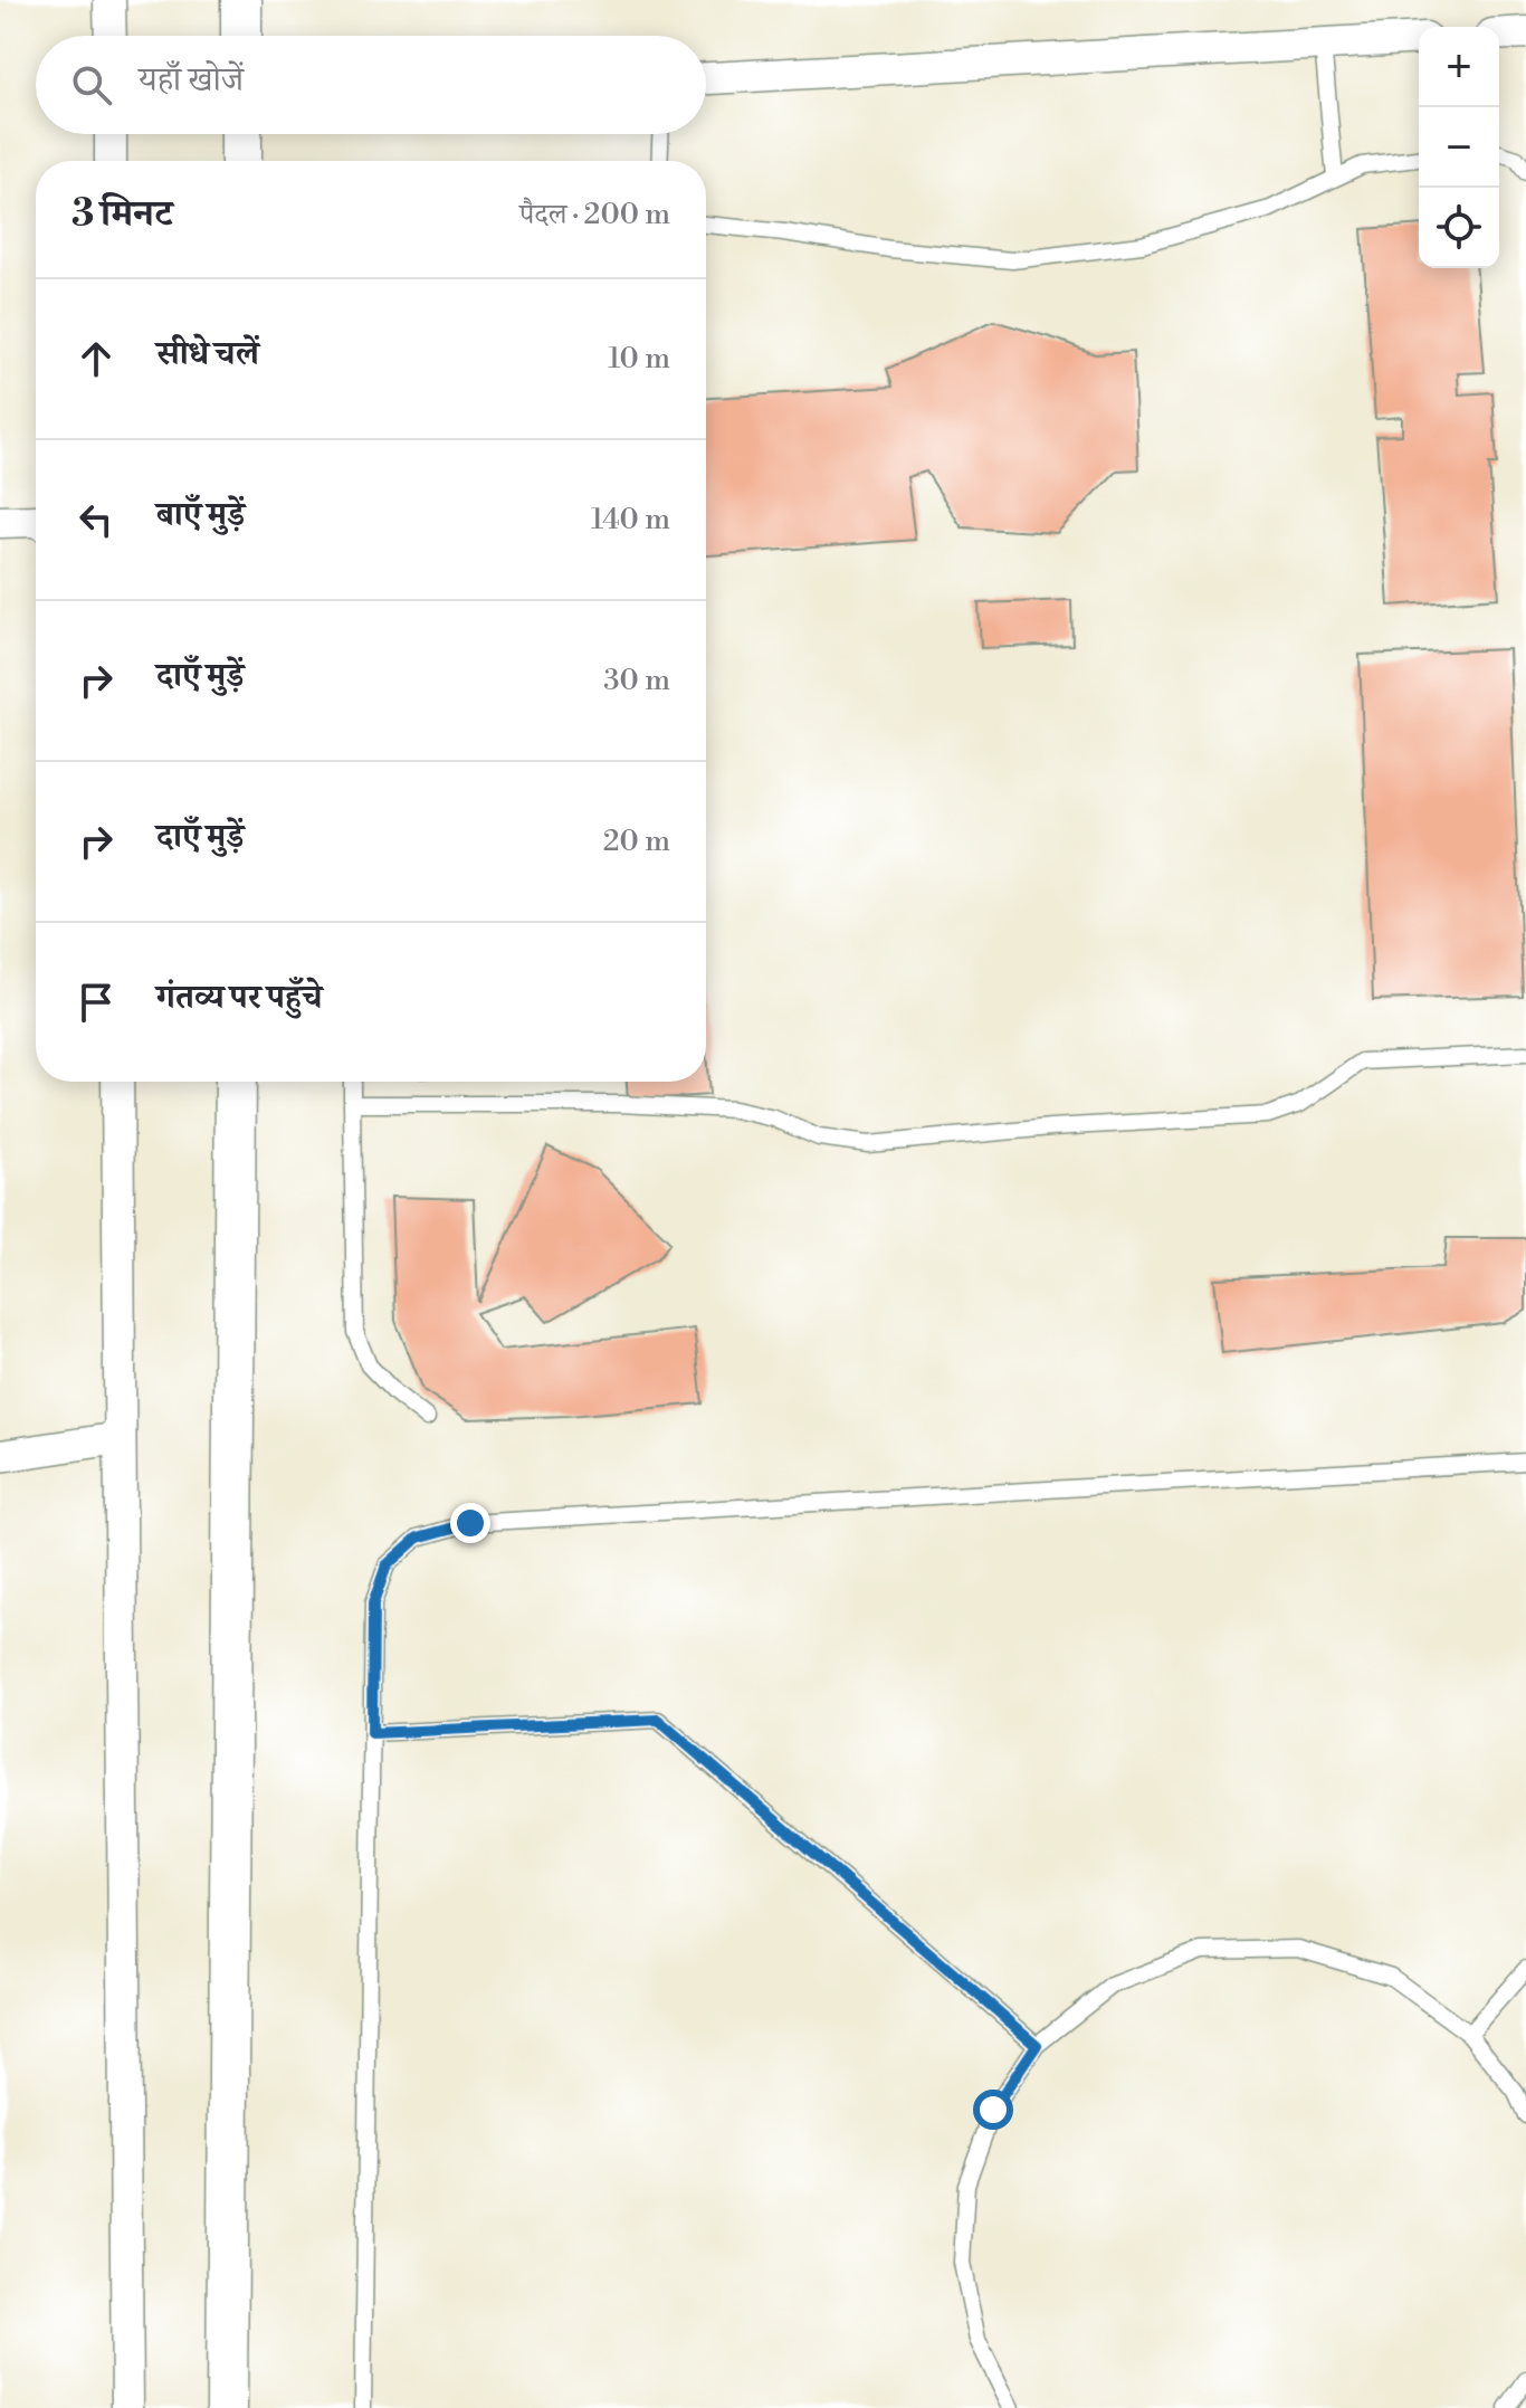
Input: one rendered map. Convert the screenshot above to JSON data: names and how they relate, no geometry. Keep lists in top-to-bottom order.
{
  "page": {
    "map_buttons": ["+", "−"],
    "search": "यहाँ खोजें",
    "heading": ["3 मिनट", "पैदल · 200 m"],
    "list": [
      ["सीधे चलें", "10 m"],
      ["बाएँ मुड़ें", "140 m"],
      ["दाएँ मुड़ें", "30 m"],
      ["दाएँ मुड़ें", "20 m"],
      "गंतव्य पर पहुँचे"
    ]
  }
}
